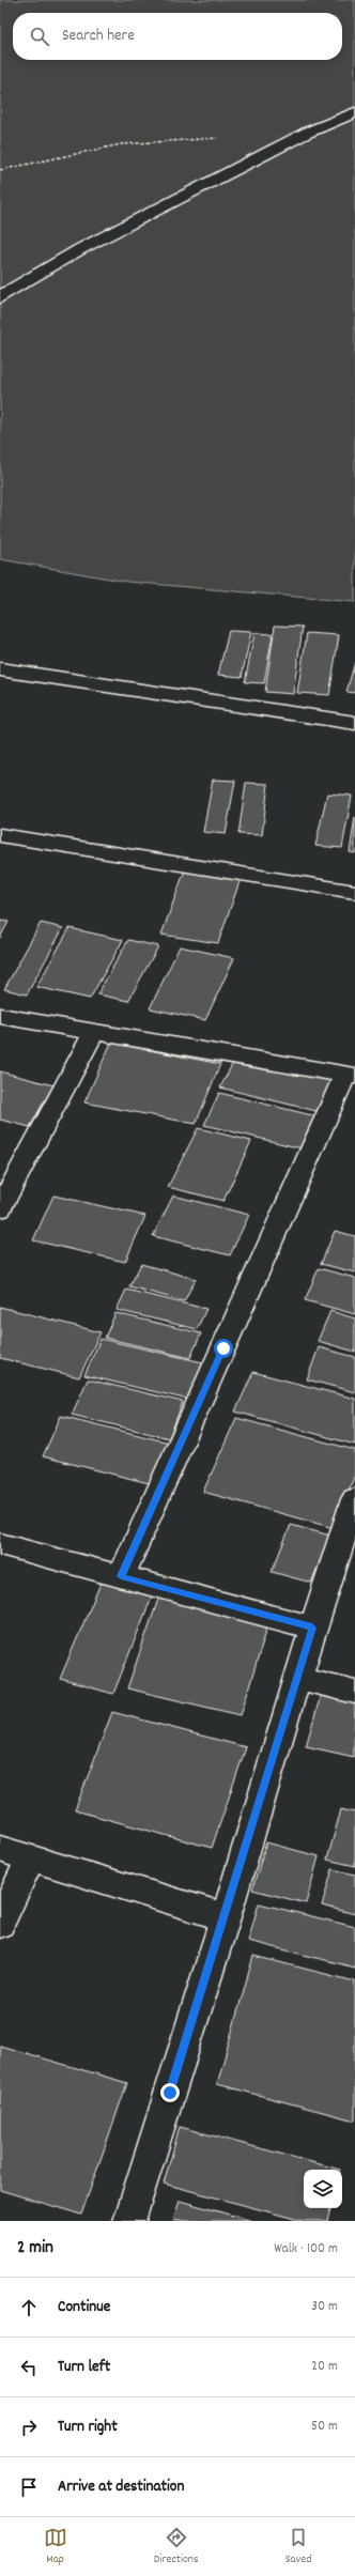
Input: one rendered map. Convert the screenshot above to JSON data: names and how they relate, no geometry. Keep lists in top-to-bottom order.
{
  "page": {
    "search": "Search here",
    "heading": ["2 min", "Walk · 100 m"],
    "list": [
      ["Continue", "30 m"],
      ["Turn left", "20 m"],
      ["Turn right", "50 m"],
      "Arrive at destination"
    ],
    "nav": ["Map", "Directions", "Saved"]
  }
}
